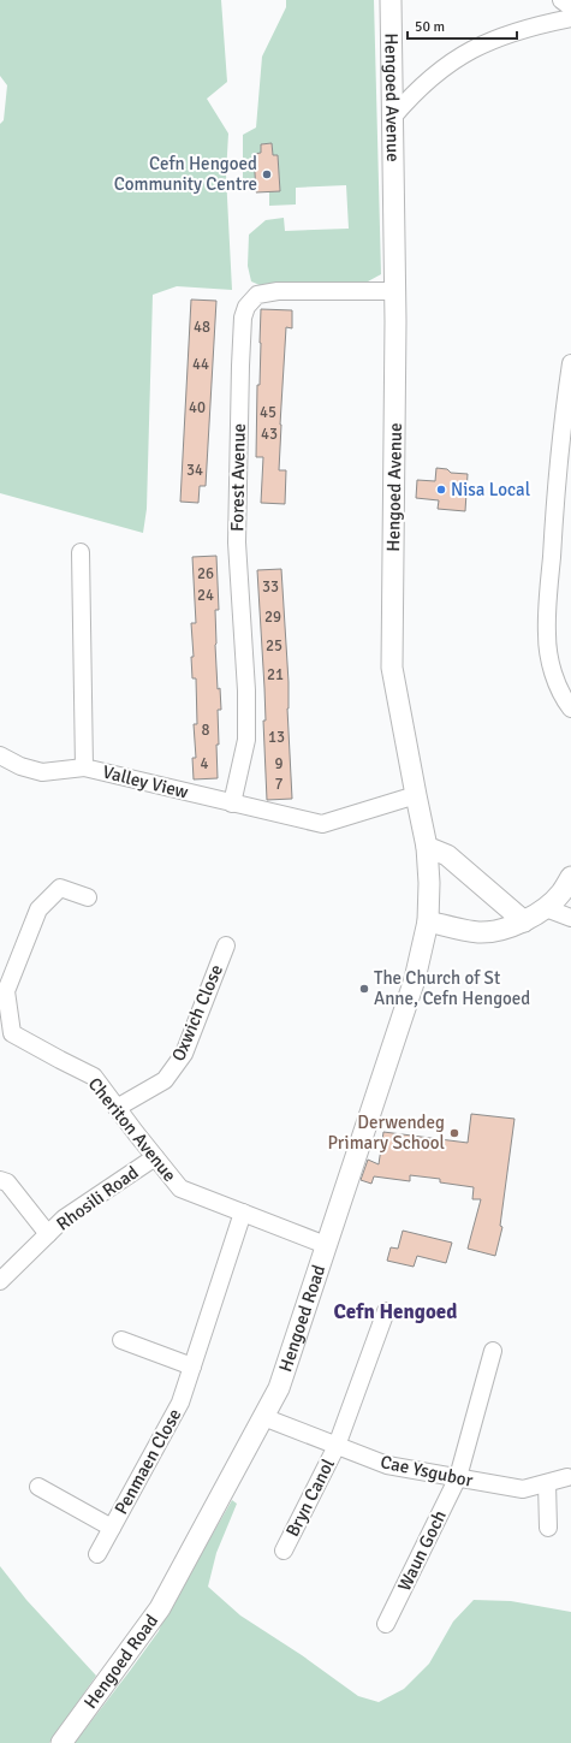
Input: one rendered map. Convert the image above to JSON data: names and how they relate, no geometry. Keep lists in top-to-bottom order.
{
  "streets": {
    "street": [
      "Hengoed Avenue",
      "Forest Avenue",
      "Valley View",
      "Oxwich Close",
      "Cheriton Avenue",
      "Rhosili Road",
      "Hengoed Road",
      "Penmaen Close",
      "Cae Ysgubor",
      "Bryn Canol",
      "Waun Goch"
    ]
  },
  "crossings": [
    ["Hengoed Avenue", "Forest Avenue"],
    ["Hengoed Avenue", "Valley View"],
    ["Hengoed Avenue", "Hengoed Road"],
    ["Forest Avenue", "Valley View"],
    ["Oxwich Close", "Cheriton Avenue"],
    ["Cheriton Avenue", "Rhosili Road"],
    ["Cheriton Avenue", "Hengoed Road"],
    ["Cheriton Avenue", "Penmaen Close"],
    ["Hengoed Road", "Cae Ysgubor"],
    ["Cae Ysgubor", "Bryn Canol"],
    ["Cae Ysgubor", "Waun Goch"]
  ],
  "districts": ["Cefn Hengoed"],
  "places": [
    "Cefn Hengoed Community Centre",
    "Nisa Local",
    "The Church of St Anne, Cefn Hengoed",
    "Derwendeg Primary School"
  ],
  "house_numbers": [
    "48",
    "44",
    "40",
    "45",
    "43",
    "34",
    "26",
    "33",
    "24",
    "29",
    "25",
    "21",
    "8",
    "13",
    "4",
    "9",
    "7"
  ],
  "scale_bar": "50 m"
}
